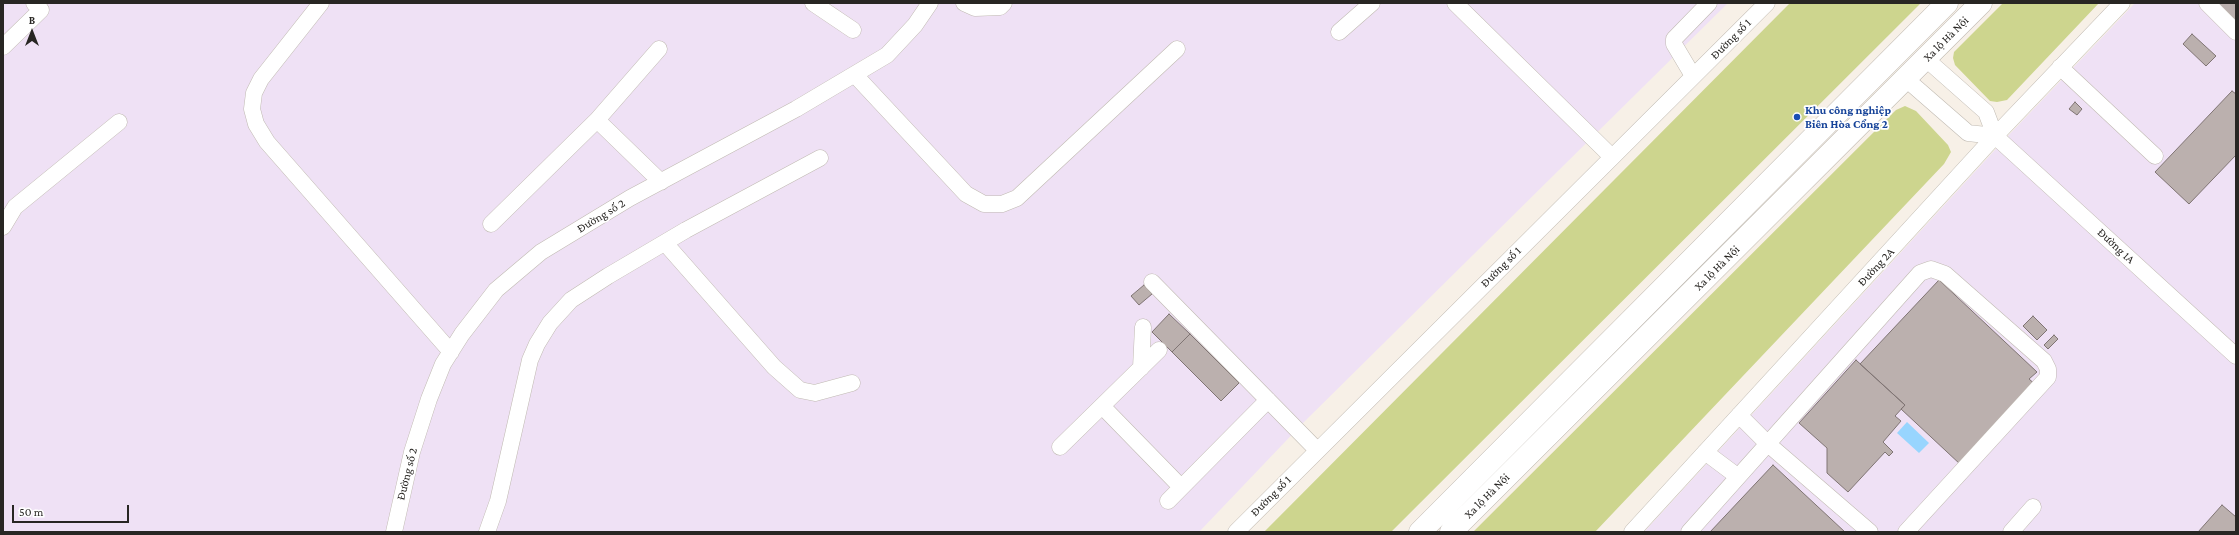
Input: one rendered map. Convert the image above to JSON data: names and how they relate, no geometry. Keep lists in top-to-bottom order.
{
  "streets": {
    "highway": ["Xa lộ Hà Nội"],
    "street": [
      "Đường số 1",
      "Đường số 2",
      "Đường 1A",
      "Đường 2A"
    ]
  },
  "crossings": [
    ["Xa lộ Hà Nội", "Đường 1A"],
    ["Đường 1A", "Đường 2A"]
  ],
  "places": ["Khu công nghiệp Biên Hòa Cổng 2"],
  "scale_bar": "50 m",
  "north": "top"
}
